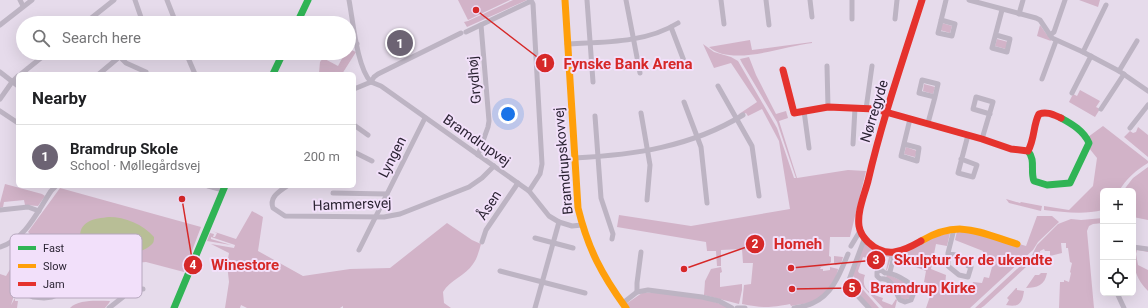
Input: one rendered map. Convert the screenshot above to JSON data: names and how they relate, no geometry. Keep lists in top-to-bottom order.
{
  "streets": {
    "street": [
      "Grydhøj",
      "Nørregyde",
      "Bramdrupvej",
      "Lyngen",
      "Bramdrupskovvej",
      "Hammersvej",
      "Åsen"
    ]
  },
  "crossings": [
    ["Grydhøj", "Bramdrupvej"],
    ["Bramdrupvej", "Lyngen"],
    ["Bramdrupvej", "Hammersvej"],
    ["Bramdrupvej", "Åsen"],
    ["Lyngen", "Hammersvej"]
  ],
  "places": [
    "Fynske Bank Arena",
    "Winestore",
    "Skulptur for de ukendte",
    "Homeh",
    "Bramdrup Kirke"
  ],
  "legend": ["Fast", "Slow", "Jam"],
  "page": {
    "search": "Search here",
    "pins": "1",
    "heading": "Nearby",
    "list": [
      {
        "mark": "1",
        "name": "Bramdrup Skole",
        "note": "School · Møllegårdsvej",
        "value": "200 m"
      }
    ],
    "map_buttons": ["+", "−"]
  }
}
